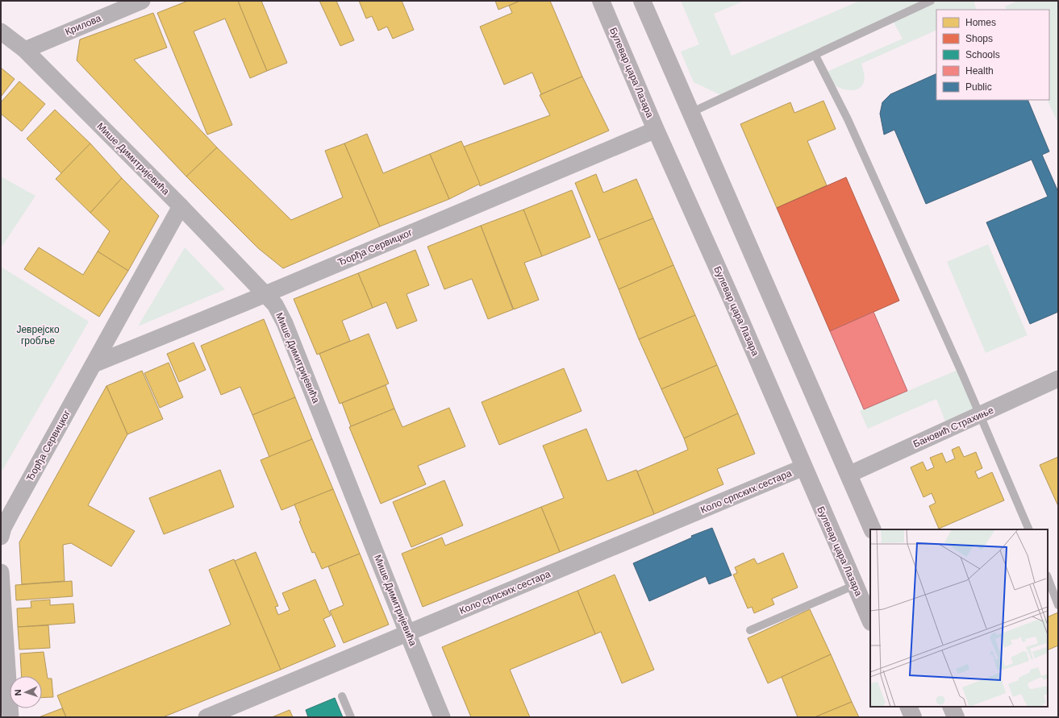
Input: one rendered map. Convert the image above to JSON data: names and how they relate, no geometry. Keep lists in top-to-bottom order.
{
  "streets": {
    "main road": ["Булевар цара Лазара"],
    "street": [
      "Крилова",
      "Мише Димитријевића",
      "Ђорђа Сервицког",
      "Бановић Страхиње",
      "Коло српских сестара"
    ]
  },
  "crossings": [
    ["Крилова", "Мише Димитријевића"],
    ["Булевар цара Лазара", "Ђорђа Сервицког"],
    ["Булевар цара Лазара", "Коло српских сестара"],
    ["Мише Димитријевића", "Ђорђа Сервицког"],
    ["Мише Димитријевића", "Коло српских сестара"]
  ],
  "parks": ["Јеврејско гробље"],
  "legend": [
    "Homes",
    "Shops",
    "Schools",
    "Health",
    "Public"
  ],
  "north": "left"
}
